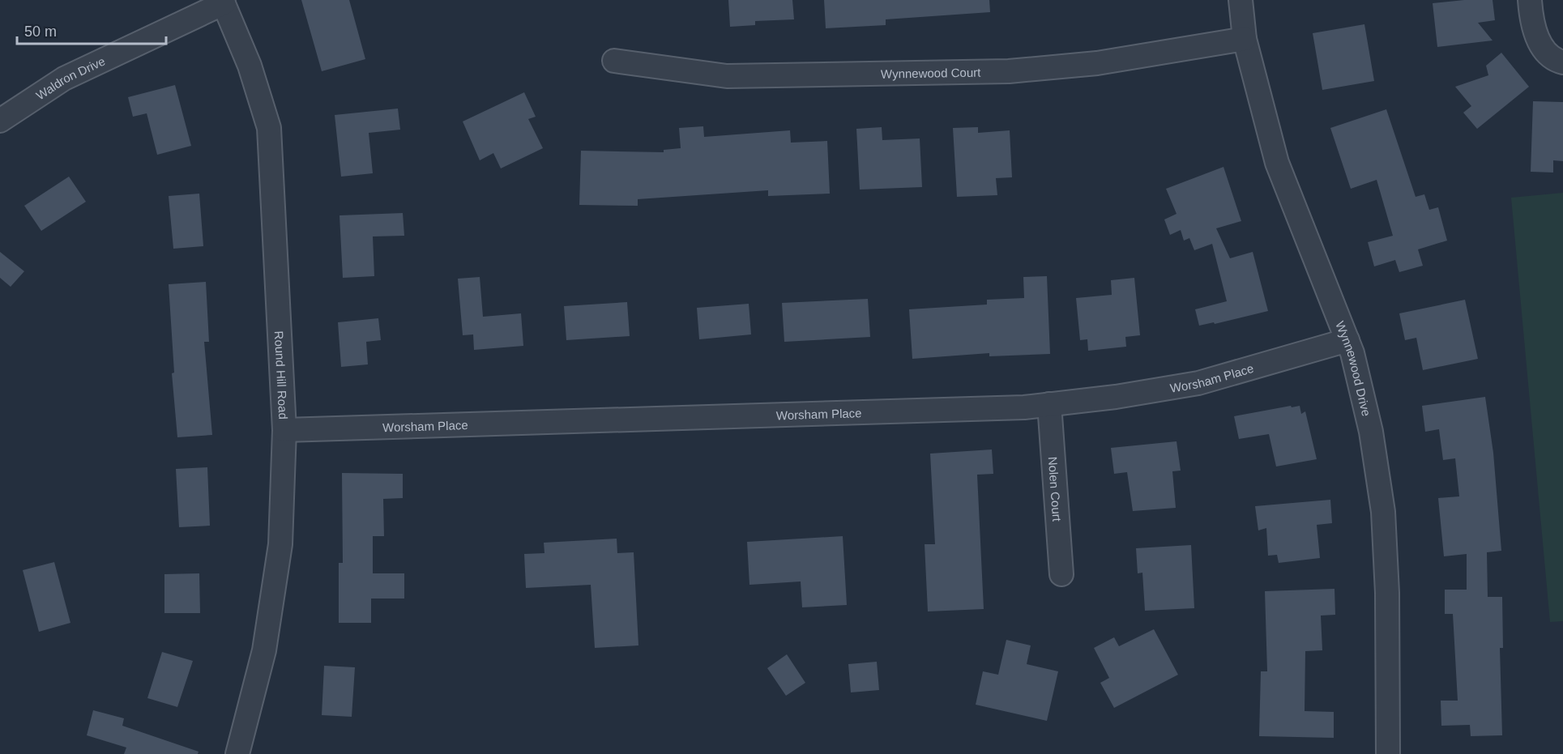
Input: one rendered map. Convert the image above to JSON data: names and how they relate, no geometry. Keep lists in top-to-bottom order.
{
  "streets": {
    "street": [
      "Wynnewood Court",
      "Waldron Drive",
      "Wynnewood Drive",
      "Round Hill Road",
      "Worsham Place",
      "Nolen Court"
    ]
  },
  "crossings": [
    ["Wynnewood Court", "Wynnewood Drive"],
    ["Waldron Drive", "Round Hill Road"],
    ["Wynnewood Drive", "Worsham Place"],
    ["Round Hill Road", "Worsham Place"],
    ["Worsham Place", "Nolen Court"]
  ],
  "scale_bar": "50 m"
}
